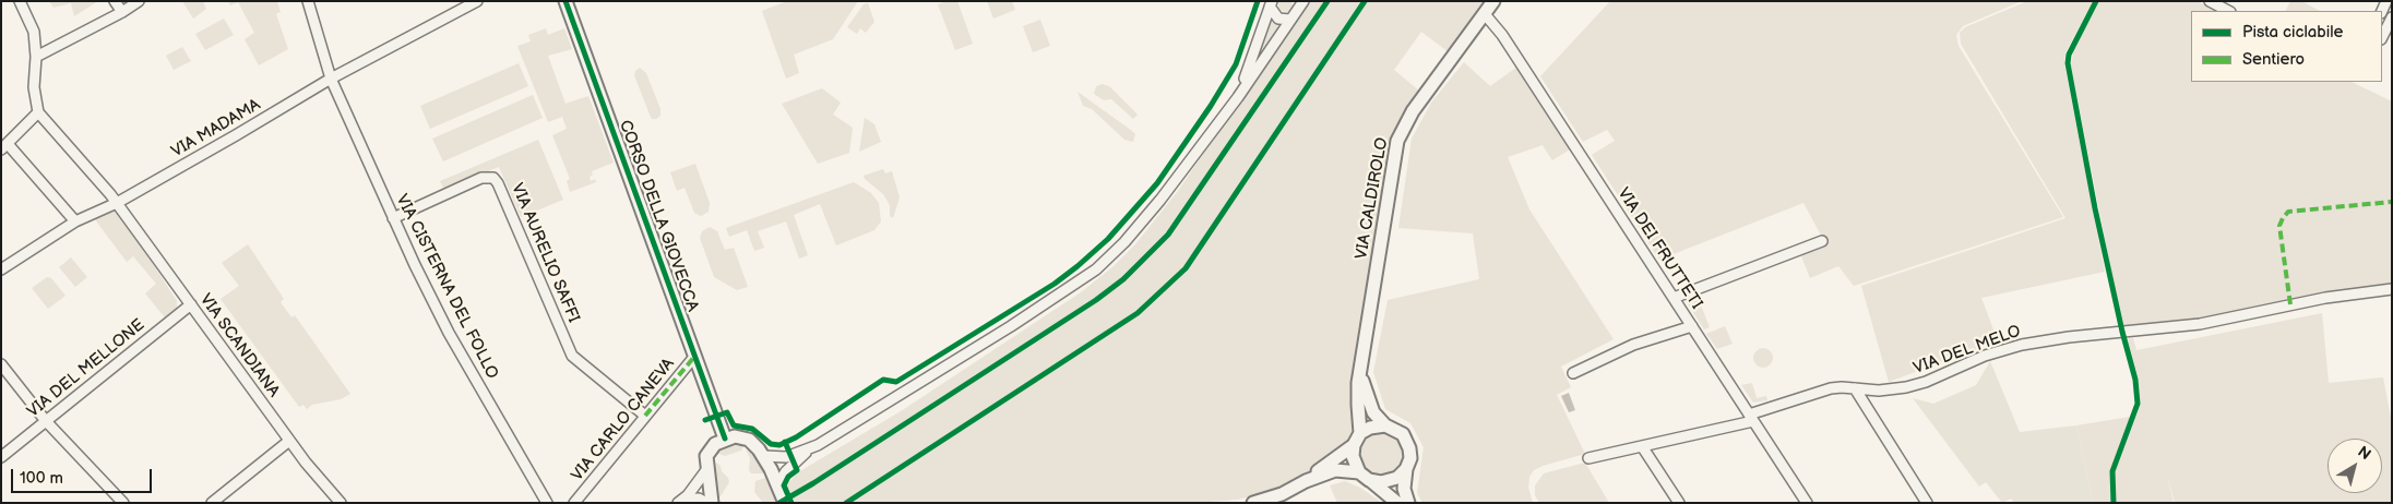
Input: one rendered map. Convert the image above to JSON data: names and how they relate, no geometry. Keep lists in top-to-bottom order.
{
  "streets": {
    "main road": ["VIA CALDIROLO", "CORSO DELLA GIOVECCA"],
    "street": [
      "VIA MADAMA",
      "VIA DEI FRUTTETI",
      "VIA AURELIO SAFFI",
      "VIA CISTERNA DEL FOLLO",
      "VIA SCANDIANA",
      "VIA DEL MELO",
      "VIA DEL MELLONE",
      "VIA CARLO CANEVA"
    ]
  },
  "crossings": [
    ["VIA MADAMA", "VIA CISTERNA DEL FOLLO"],
    ["VIA MADAMA", "VIA SCANDIANA"],
    ["VIA CALDIROLO", "VIA DEI FRUTTETI"],
    ["CORSO DELLA GIOVECCA", "VIA CARLO CANEVA"],
    ["VIA DEI FRUTTETI", "VIA DEL MELO"],
    ["VIA AURELIO SAFFI", "VIA CISTERNA DEL FOLLO"],
    ["VIA AURELIO SAFFI", "VIA CARLO CANEVA"],
    ["VIA SCANDIANA", "VIA DEL MELLONE"]
  ],
  "legend": ["Pista ciclabile", "Sentiero"],
  "scale_bar": "100 m",
  "north": "top right"
}
